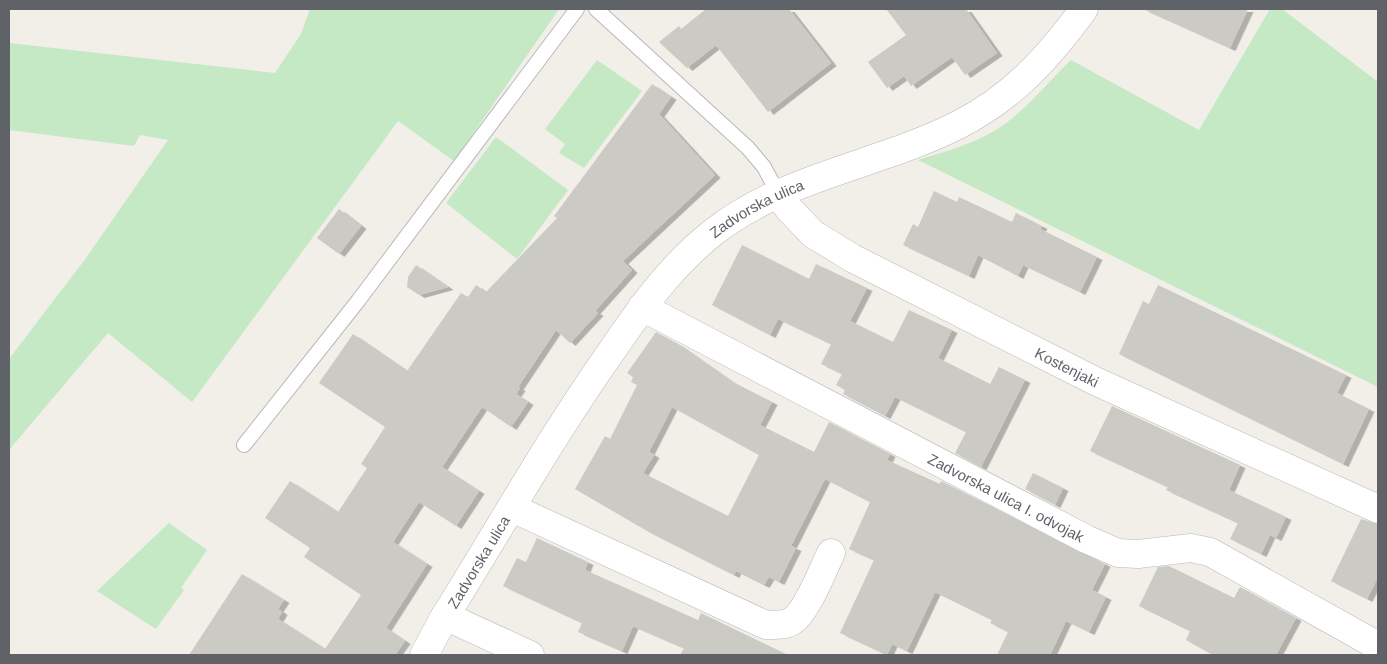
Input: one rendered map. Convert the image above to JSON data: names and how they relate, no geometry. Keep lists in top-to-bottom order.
{
  "streets": {
    "street": ["Zadvorska ulica", "Kostenjaki", "Zadvorska ulica I. odvojak"]
  },
  "crossings": [
    ["Zadvorska ulica", "Kostenjaki"],
    ["Zadvorska ulica", "Zadvorska ulica I. odvojak"]
  ]
}
